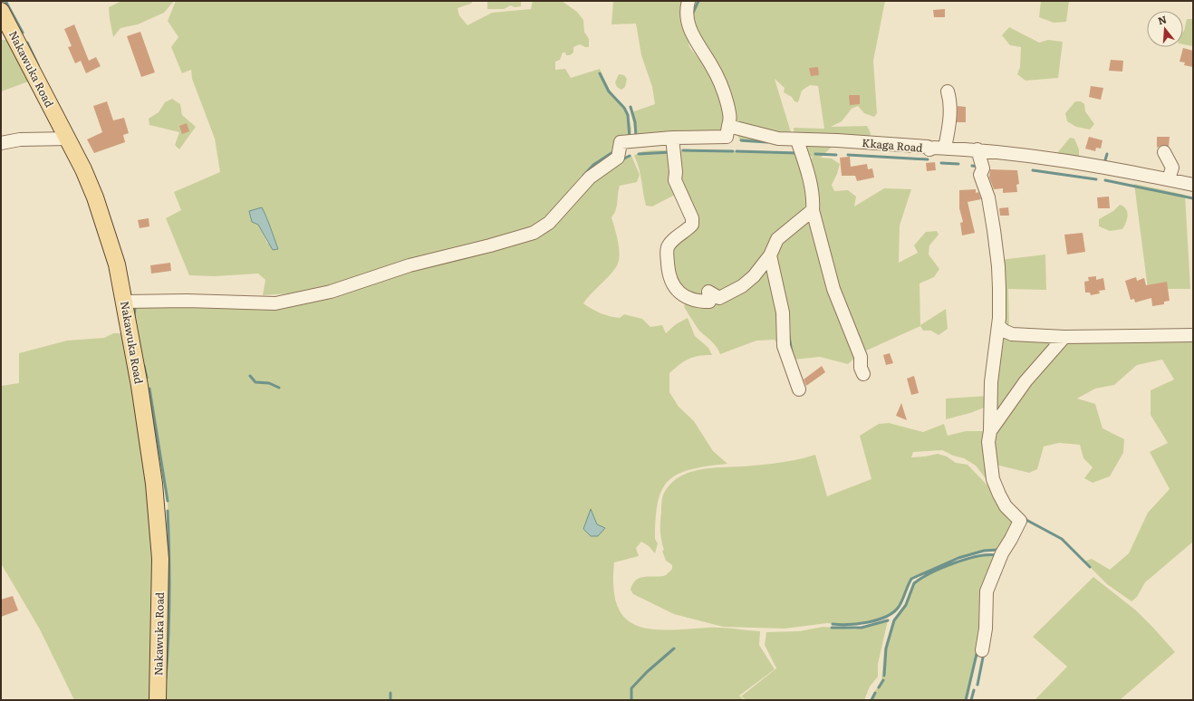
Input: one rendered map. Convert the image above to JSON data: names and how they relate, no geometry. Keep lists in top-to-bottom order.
{
  "streets": {
    "main road": ["Nakawuka Road"],
    "street": ["Kkaga Road"]
  },
  "north": "top"
}
